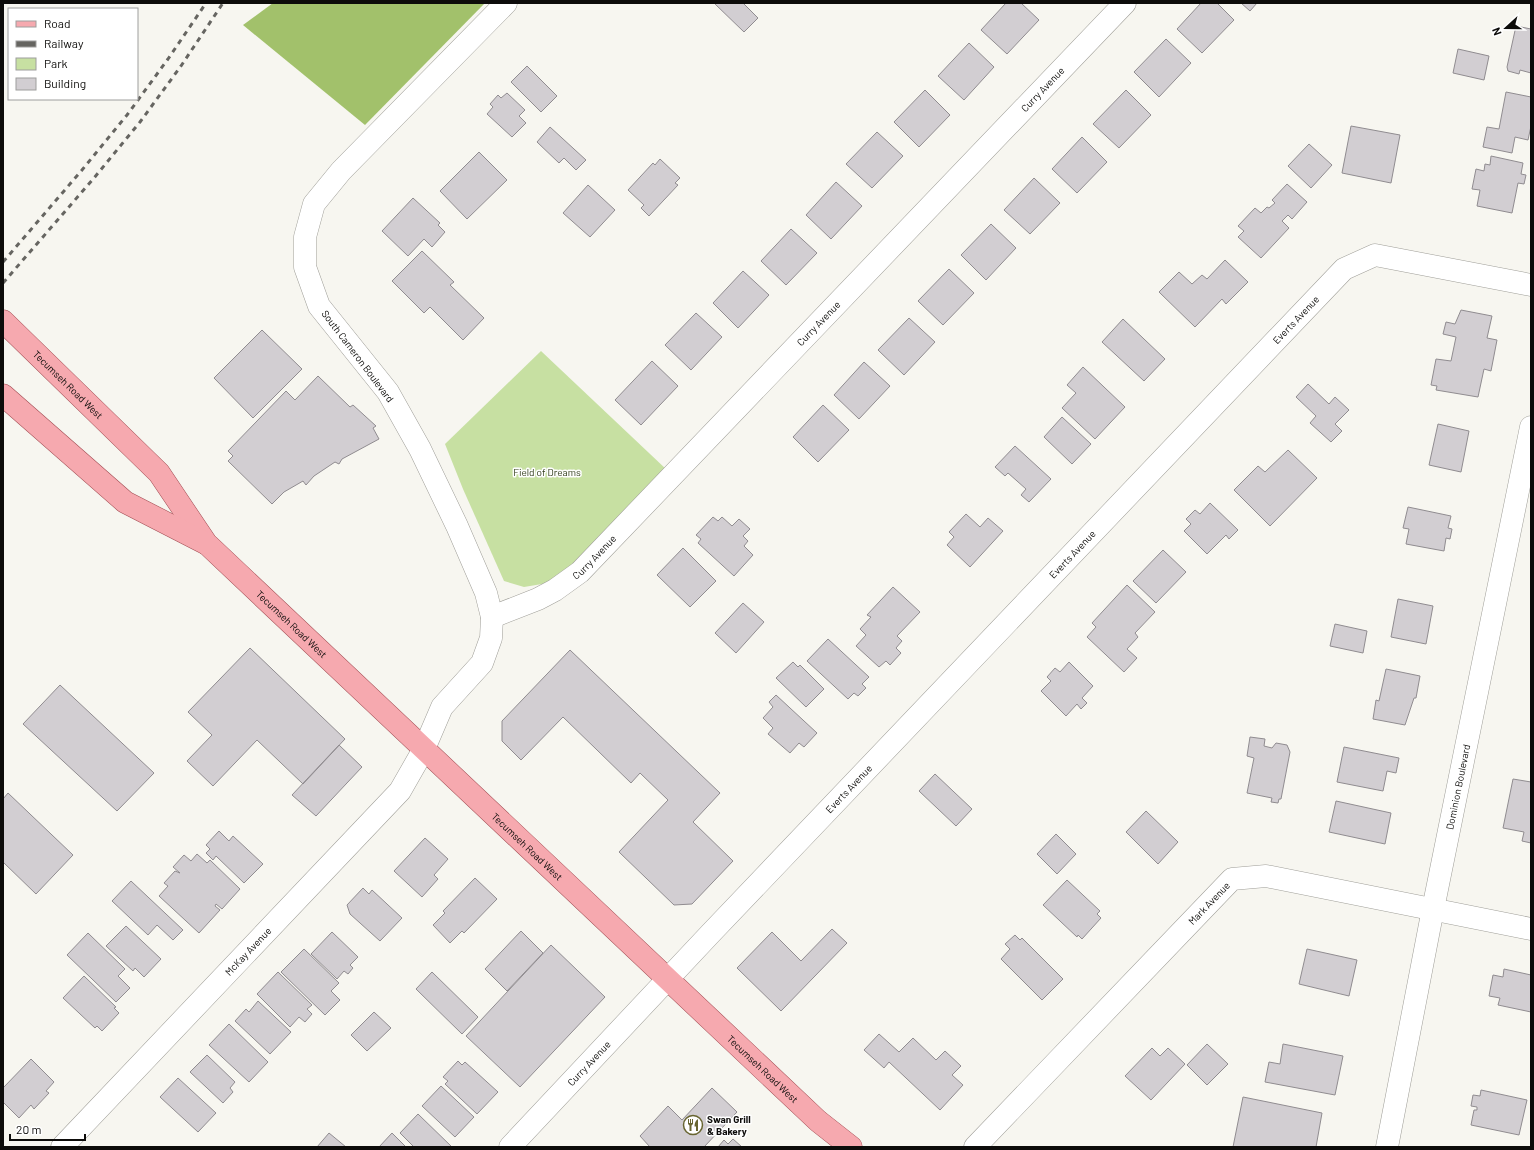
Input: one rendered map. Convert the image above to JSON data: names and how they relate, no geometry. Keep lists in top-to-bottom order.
{
  "streets": {
    "main road": ["Tecumseh Road West"],
    "street": [
      "Curry Avenue",
      "Everts Avenue",
      "South Cameron Boulevard",
      "Dominion Boulevard",
      "Mark Avenue",
      "McKay Avenue"
    ]
  },
  "crossings": [
    ["Curry Avenue", "Everts Avenue"],
    ["Curry Avenue", "South Cameron Boulevard"],
    ["Curry Avenue", "Tecumseh Road West"],
    ["Everts Avenue", "Tecumseh Road West"],
    ["South Cameron Boulevard", "Tecumseh Road West"],
    ["South Cameron Boulevard", "McKay Avenue"],
    ["Tecumseh Road West", "McKay Avenue"],
    ["Dominion Boulevard", "Mark Avenue"]
  ],
  "parks": ["Field of Dreams"],
  "places": {
    "restaurant": ["Swan Grill & Bakery"]
  },
  "legend": [
    "Road",
    "Railway",
    "Park",
    "Building"
  ],
  "scale_bar": "20 m",
  "north": "left"
}
